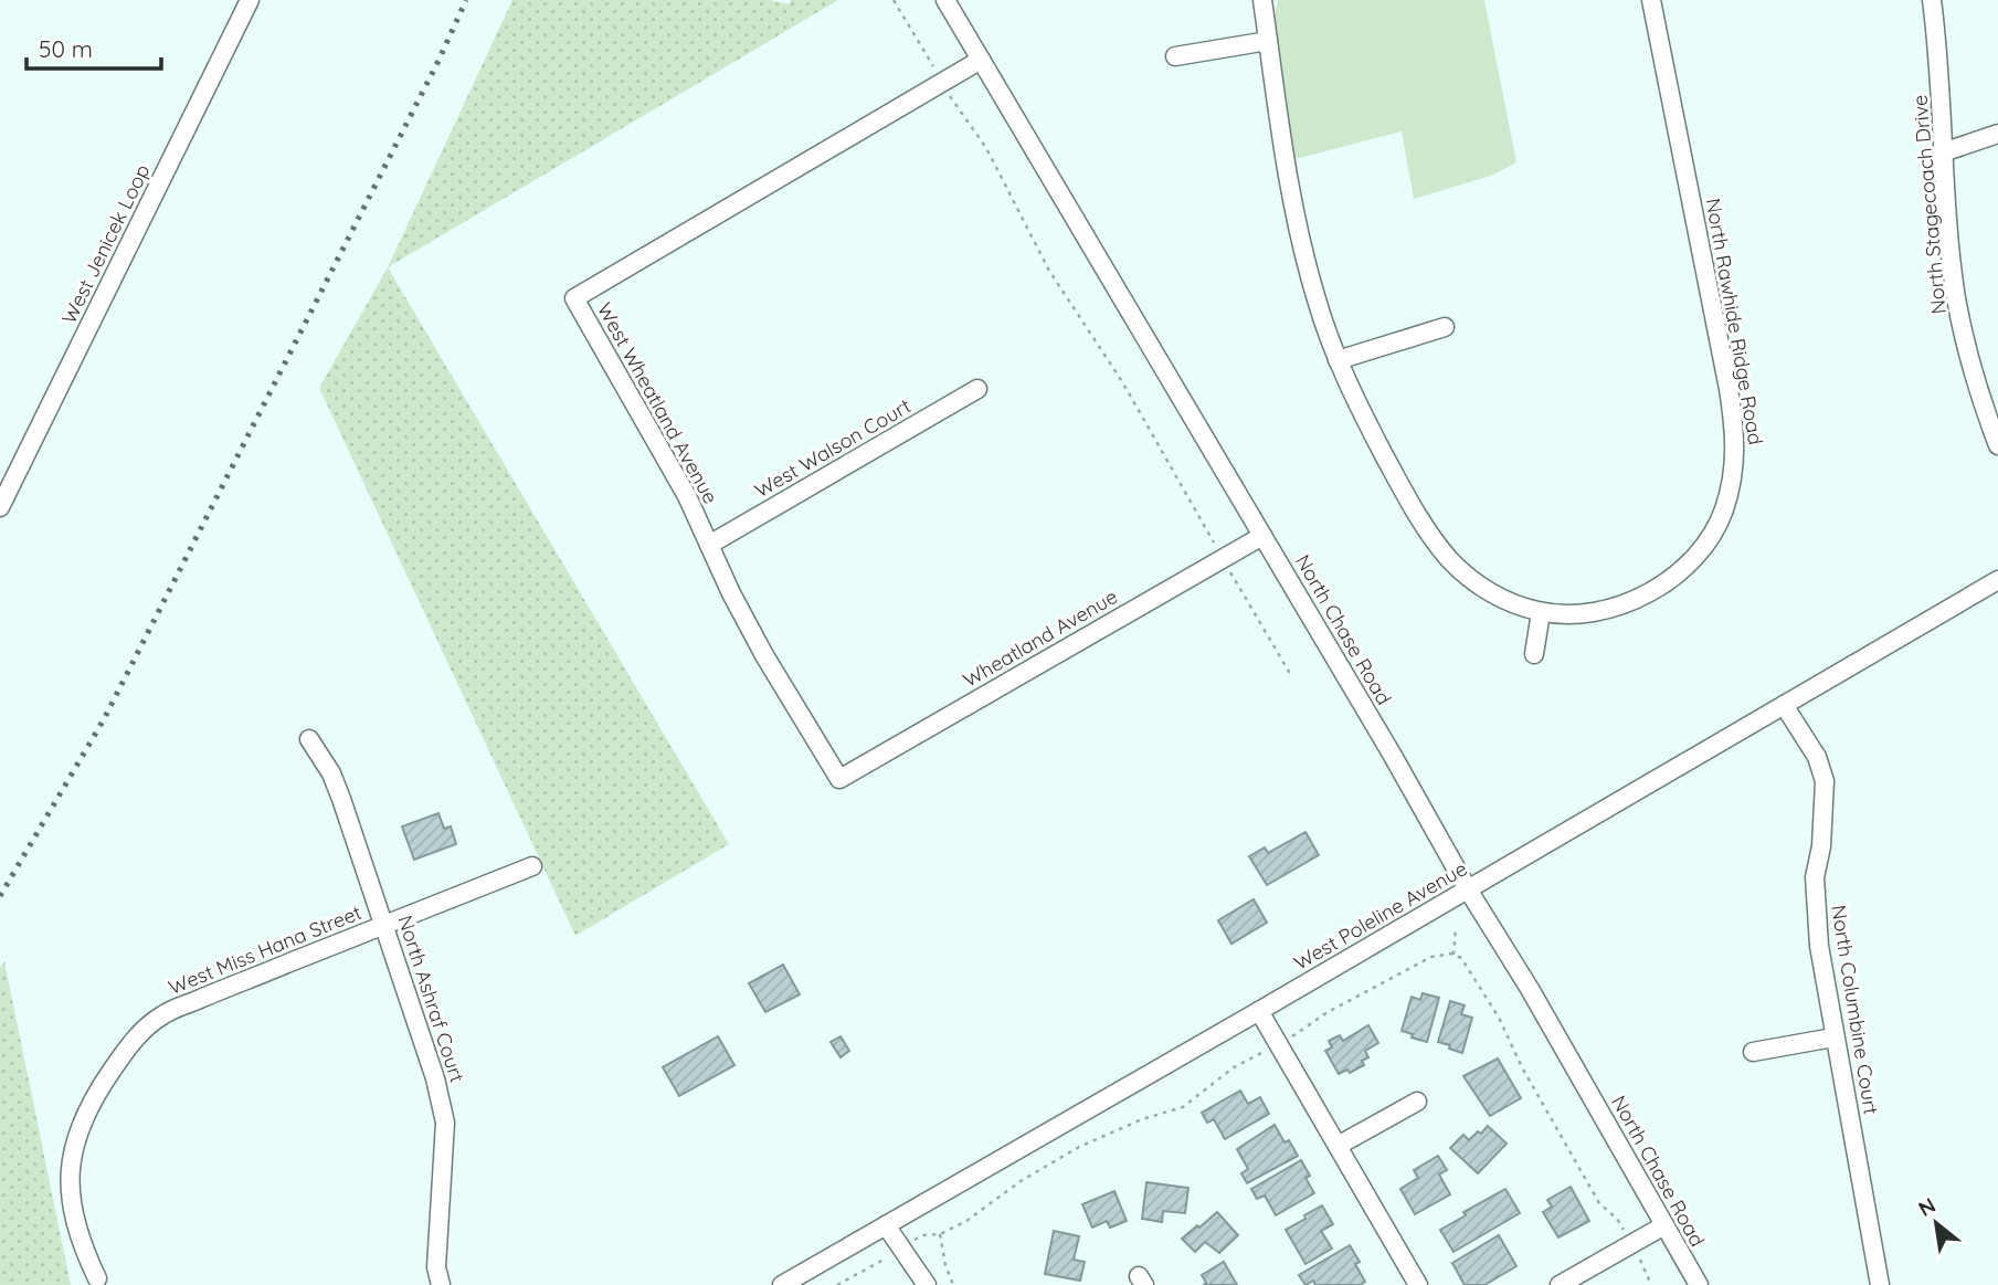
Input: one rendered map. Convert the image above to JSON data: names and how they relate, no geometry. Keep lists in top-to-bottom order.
{
  "streets": {
    "street": [
      "North Stagecoach Drive",
      "West Jenicek Loop",
      "North Rawhide Ridge Road",
      "West Wheatland Avenue",
      "West Walson Court",
      "North Chase Road",
      "Wheatland Avenue",
      "West Poleline Avenue",
      "West Miss Hana Street",
      "North Ashraf Court",
      "North Columbine Court"
    ]
  },
  "crossings": [
    ["West Wheatland Avenue", "West Walson Court"],
    ["West Wheatland Avenue", "North Chase Road"],
    ["West Wheatland Avenue", "Wheatland Avenue"],
    ["North Chase Road", "Wheatland Avenue"],
    ["North Chase Road", "West Poleline Avenue"],
    ["West Poleline Avenue", "North Columbine Court"],
    ["West Miss Hana Street", "North Ashraf Court"]
  ],
  "scale_bar": "50 m",
  "north": "top left"
}
